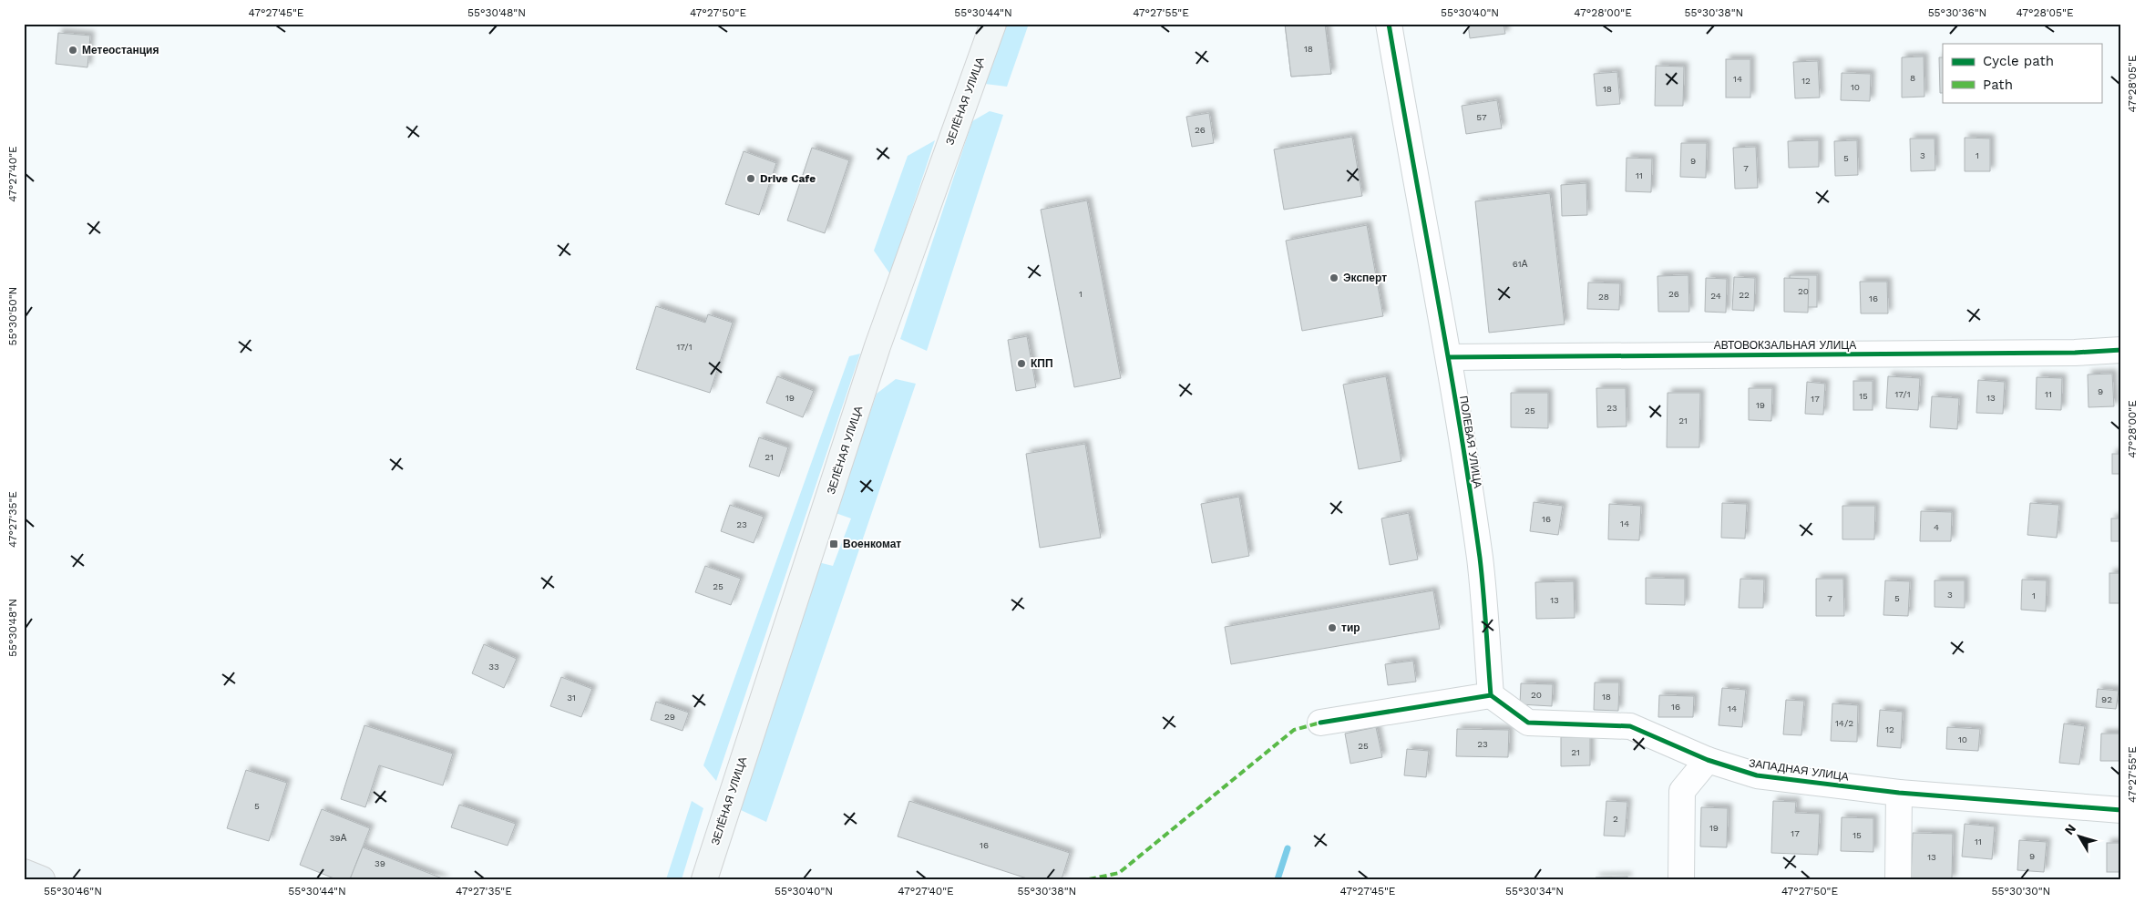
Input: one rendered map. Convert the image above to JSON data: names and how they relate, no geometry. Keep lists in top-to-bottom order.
{
  "streets": {
    "main road": ["ЗЕЛЁНАЯ УЛИЦА"],
    "street": ["АВТОВОКЗАЛЬНАЯ УЛИЦА", "ПОЛЕВАЯ УЛИЦА", "ЗАПАДНАЯ УЛИЦА"]
  },
  "crossings": [
    ["АВТОВОКЗАЛЬНАЯ УЛИЦА", "ПОЛЕВАЯ УЛИЦА"],
    ["ПОЛЕВАЯ УЛИЦА", "ЗАПАДНАЯ УЛИЦА"]
  ],
  "places": {
    "other": [
      "Метеостанция",
      "Drive Cafe",
      "Эксперт",
      "КПП",
      "тир"
    ],
    "transit": ["Военкомат"]
  },
  "house_numbers": [
    "18",
    "8",
    "14",
    "12",
    "10",
    "18",
    "57",
    "26",
    "3",
    "1",
    "5",
    "9",
    "7",
    "11",
    "61А",
    "20",
    "1",
    "26",
    "22",
    "24",
    "28",
    "16",
    "17/1",
    "9",
    "17/1",
    "11",
    "15",
    "19",
    "13",
    "17",
    "19",
    "23",
    "25",
    "21",
    "21",
    "16",
    "14",
    "23",
    "4",
    "25",
    "3",
    "1",
    "7",
    "5",
    "13",
    "33",
    "20",
    "18",
    "31",
    "92",
    "16",
    "14",
    "29",
    "14/2",
    "12",
    "10",
    "23",
    "25",
    "21",
    "5",
    "2",
    "19",
    "17",
    "15",
    "39А",
    "11",
    "16",
    "9",
    "13",
    "39"
  ],
  "legend": ["Cycle path", "Path"],
  "north": "top left",
  "coordinates": [
    "47°27'45\"E",
    "55°30'48\"N",
    "47°27'50\"E",
    "55°30'44\"N",
    "47°27'55\"E",
    "55°30'40\"N",
    "47°28'00\"E",
    "55°30'38\"N",
    "55°30'36\"N",
    "47°28'05\"E",
    "47°27'40\"E",
    "55°30'50\"N",
    "47°27'35\"E",
    "55°30'46\"N",
    "55°30'34\"N",
    "55°30'30\"N"
  ]
}
